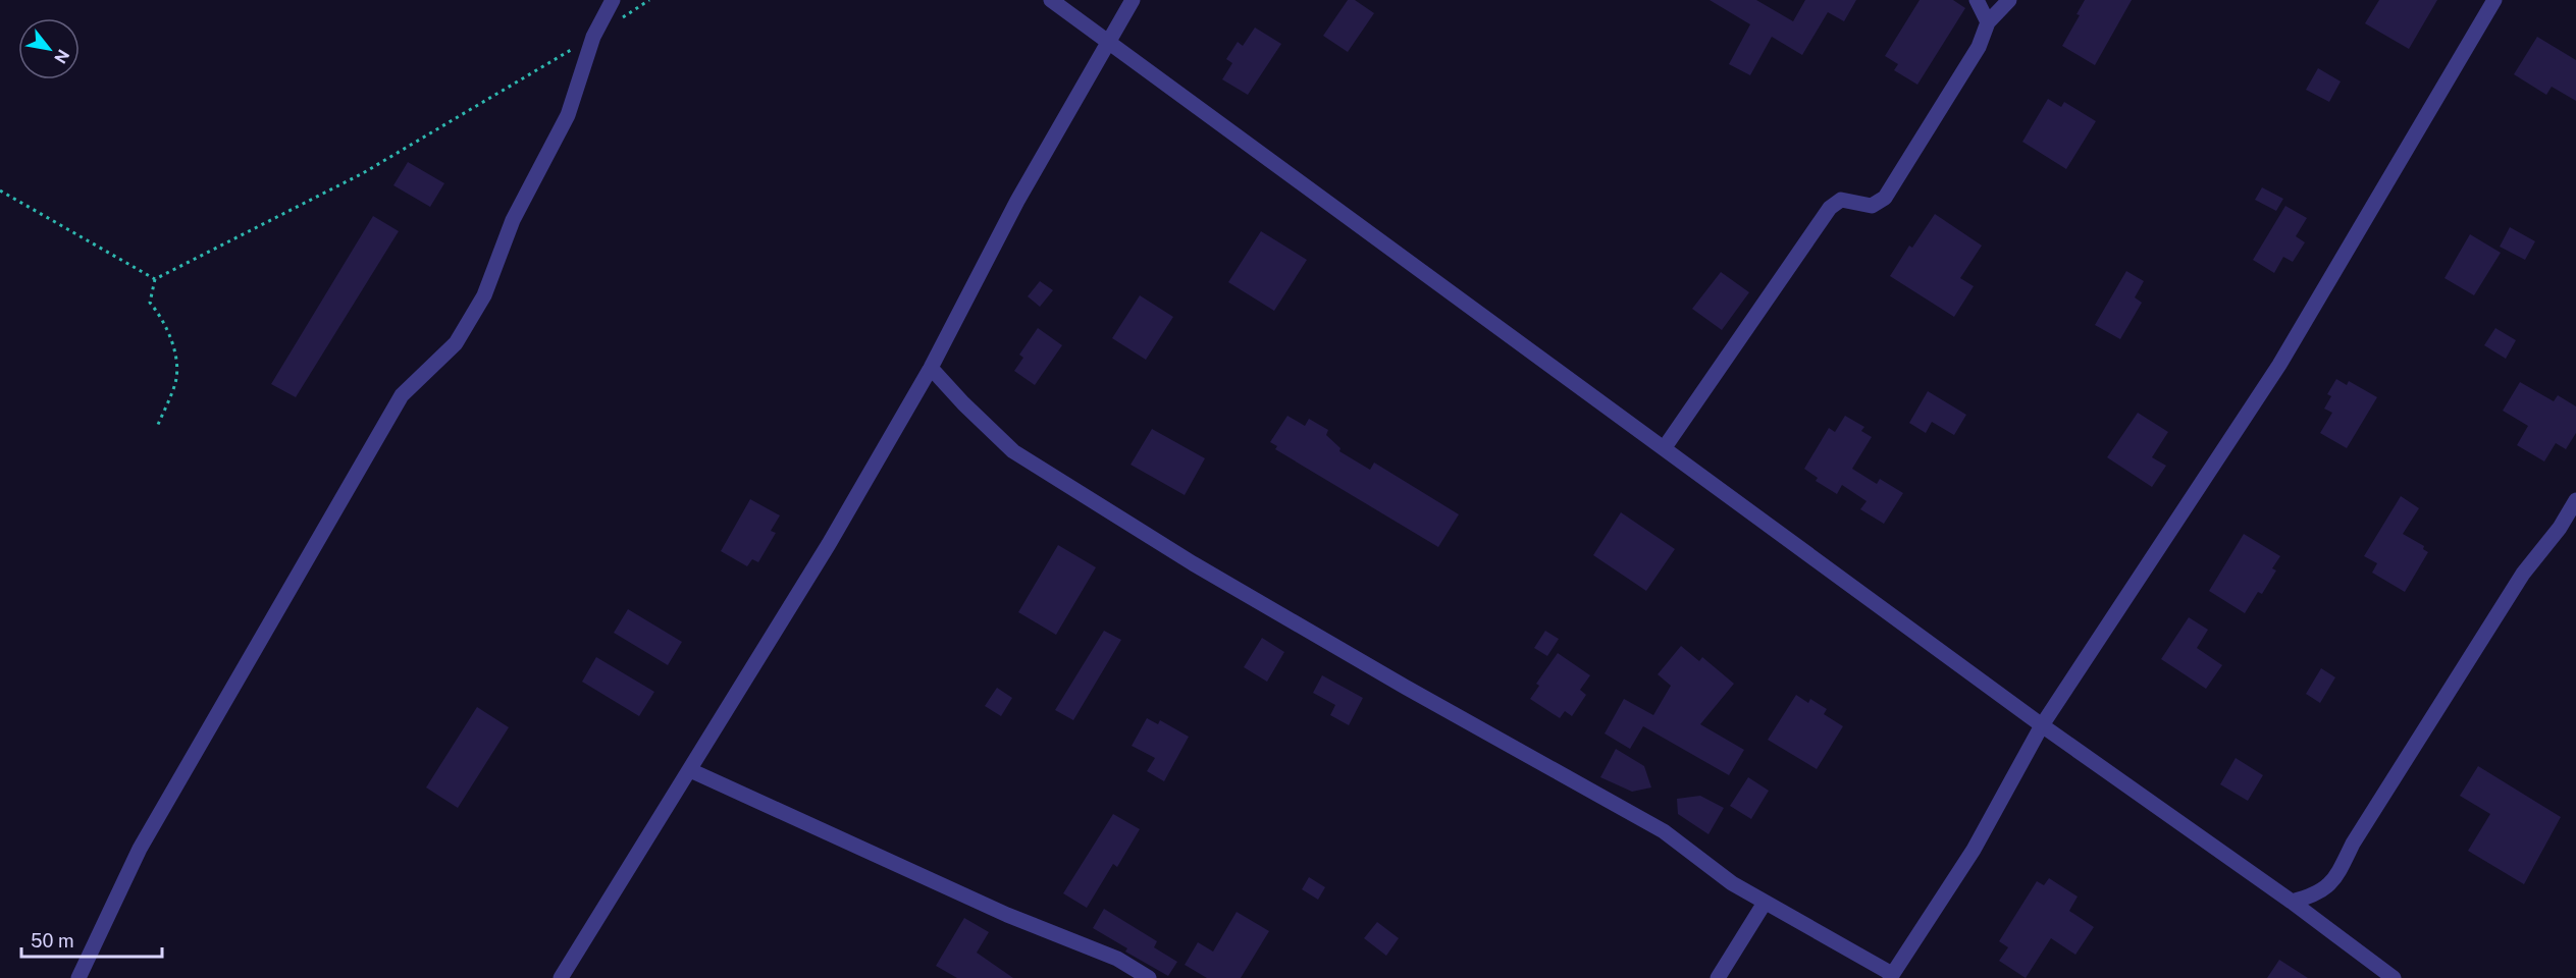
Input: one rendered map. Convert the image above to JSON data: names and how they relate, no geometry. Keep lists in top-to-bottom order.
{
  "scale_bar": "50 m",
  "north": "bottom right"
}
